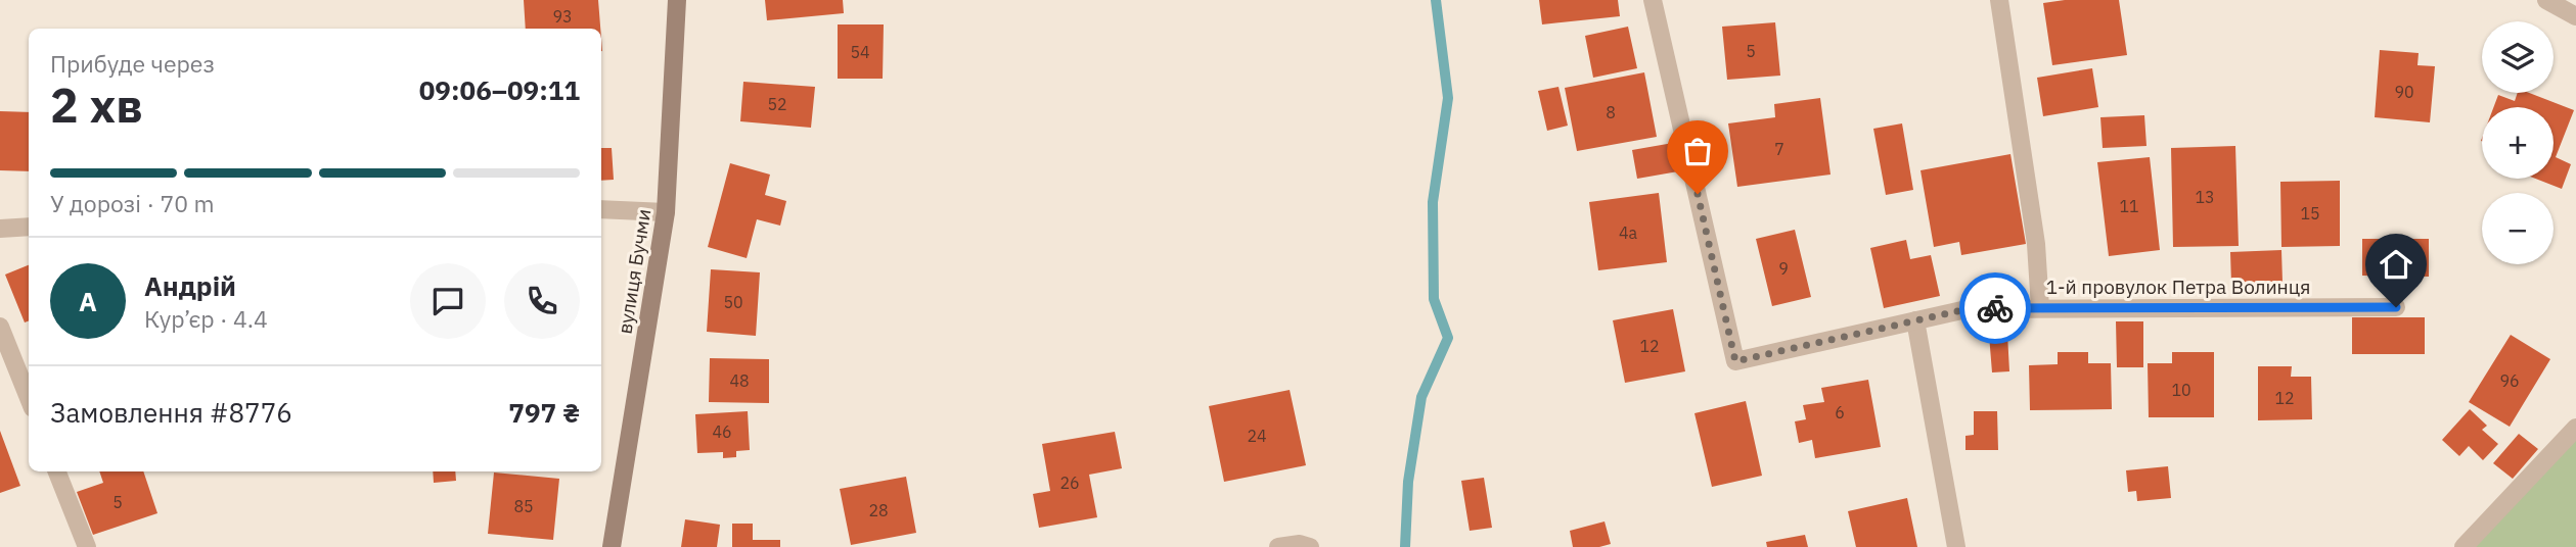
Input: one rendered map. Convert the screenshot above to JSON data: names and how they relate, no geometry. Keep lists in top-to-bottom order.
{
  "streets": {
    "street": ["вулиця Бучми", "1-й провулок Петра Волинця"]
  },
  "house_numbers": [
    "93",
    "5",
    "54",
    "90",
    "52",
    "8",
    "7",
    "13",
    "11",
    "15",
    "4а",
    "9",
    "50",
    "12",
    "48",
    "96",
    "10",
    "12",
    "6",
    "46",
    "24",
    "26",
    "5",
    "85",
    "28"
  ],
  "page": {
    "map_buttons": ["+", "−"],
    "heading": ["2 хв", "Прибуде через", "09:06–09:11"],
    "panel": [
      "Андрій",
      "Кур’єр · 4.4",
      "Замовлення #8776",
      "797 ₴"
    ],
    "bar": "У дорозі · 70 m",
    "round": "А"
  }
}
